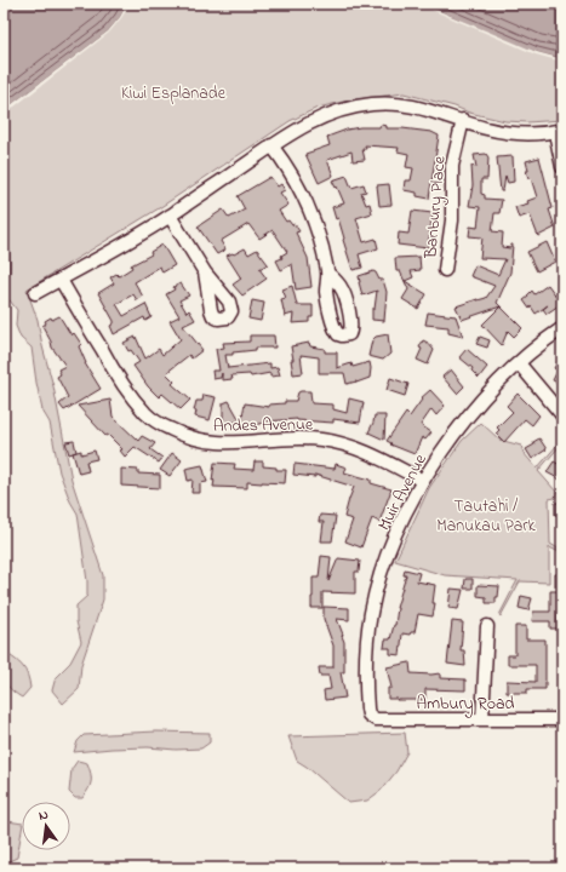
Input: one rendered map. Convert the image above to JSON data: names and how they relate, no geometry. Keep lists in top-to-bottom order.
{
  "streets": {
    "street": [
      "Banbury Place",
      "Andes Avenue",
      "Muir Avenue",
      "Ambury Road"
    ]
  },
  "crossings": [
    ["Andes Avenue", "Muir Avenue"],
    ["Muir Avenue", "Ambury Road"]
  ],
  "parks": ["Kiwi Esplanade", "Tautahi / Manukau Park"],
  "north": "top"
}
